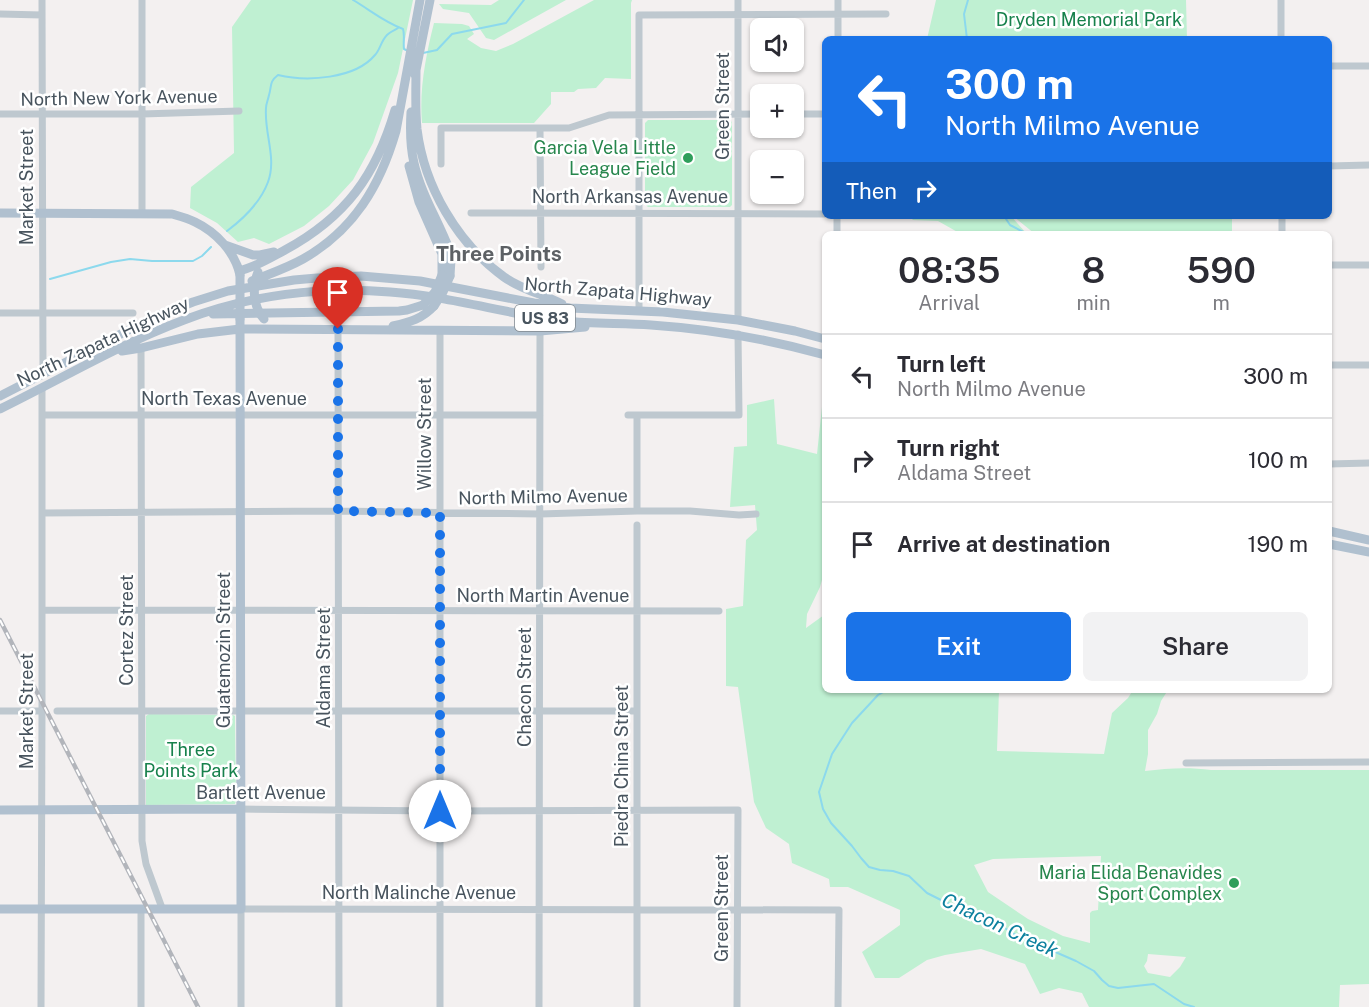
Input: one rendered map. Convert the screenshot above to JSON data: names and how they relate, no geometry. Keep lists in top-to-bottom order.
{
  "streets": {
    "main road": [
      "North Zapata Highway",
      "US 83",
      "Guatemozin Street",
      "Bartlett Avenue",
      "North Malinche Avenue"
    ],
    "street": [
      "North New York Avenue",
      "Green Street",
      "Market Street",
      "North Arkansas Avenue",
      "North Texas Avenue",
      "Willow Street",
      "North Milmo Avenue",
      "North Martin Avenue",
      "Cortez Street",
      "Aldama Street",
      "Chacon Street",
      "Piedra China Street"
    ]
  },
  "crossings": [
    ["North New York Avenue", "Market Street"],
    ["Green Street", "North Arkansas Avenue"],
    ["Green Street", "North Zapata Highway"],
    ["Green Street", "Bartlett Avenue"],
    ["Green Street", "North Malinche Avenue"],
    ["Market Street", "North Zapata Highway"],
    ["Market Street", "North Texas Avenue"],
    ["Market Street", "North Milmo Avenue"],
    ["Market Street", "North Martin Avenue"],
    ["Market Street", "Bartlett Avenue"],
    ["Market Street", "North Malinche Avenue"],
    ["North Texas Avenue", "Willow Street"],
    ["North Texas Avenue", "Cortez Street"],
    ["North Texas Avenue", "Guatemozin Street"],
    ["North Texas Avenue", "Aldama Street"],
    ["North Texas Avenue", "Chacon Street"],
    ["Willow Street", "North Milmo Avenue"],
    ["Willow Street", "North Martin Avenue"],
    ["Willow Street", "Bartlett Avenue"],
    ["Willow Street", "North Malinche Avenue"],
    ["North Milmo Avenue", "Cortez Street"],
    ["North Milmo Avenue", "Guatemozin Street"],
    ["North Milmo Avenue", "Aldama Street"],
    ["North Milmo Avenue", "Chacon Street"],
    ["North Martin Avenue", "Cortez Street"],
    ["North Martin Avenue", "Guatemozin Street"],
    ["North Martin Avenue", "Aldama Street"],
    ["North Martin Avenue", "Chacon Street"],
    ["North Martin Avenue", "Piedra China Street"],
    ["Cortez Street", "Bartlett Avenue"],
    ["Cortez Street", "North Malinche Avenue"],
    ["Guatemozin Street", "Bartlett Avenue"],
    ["Guatemozin Street", "North Malinche Avenue"],
    ["Aldama Street", "Bartlett Avenue"],
    ["Aldama Street", "North Malinche Avenue"],
    ["Chacon Street", "Bartlett Avenue"],
    ["Chacon Street", "North Malinche Avenue"],
    ["Piedra China Street", "Bartlett Avenue"],
    ["Piedra China Street", "North Malinche Avenue"]
  ],
  "districts": ["Three Points"],
  "water": ["Chacon Creek"],
  "parks": ["Dryden Memorial Park", "Three Points Park"],
  "places": ["Garcia Vela Little League Field", "Maria Elida Benavides Sport Complex"],
  "page": {
    "map_buttons": ["+", "−"],
    "turn": ["300 m", "North Milmo Avenue"],
    "then": "Then",
    "eta": [
      "08:35",
      "Arrival",
      "8",
      "min",
      "590",
      "m"
    ],
    "list": [
      {
        "name": "Turn left",
        "note": "North Milmo Avenue",
        "value": "300 m"
      },
      {
        "name": "Turn right",
        "note": "Aldama Street",
        "value": "100 m"
      },
      {
        "name": "Arrive at destination",
        "value": "190 m"
      }
    ],
    "buttons": ["Exit", "Share"]
  }
}
